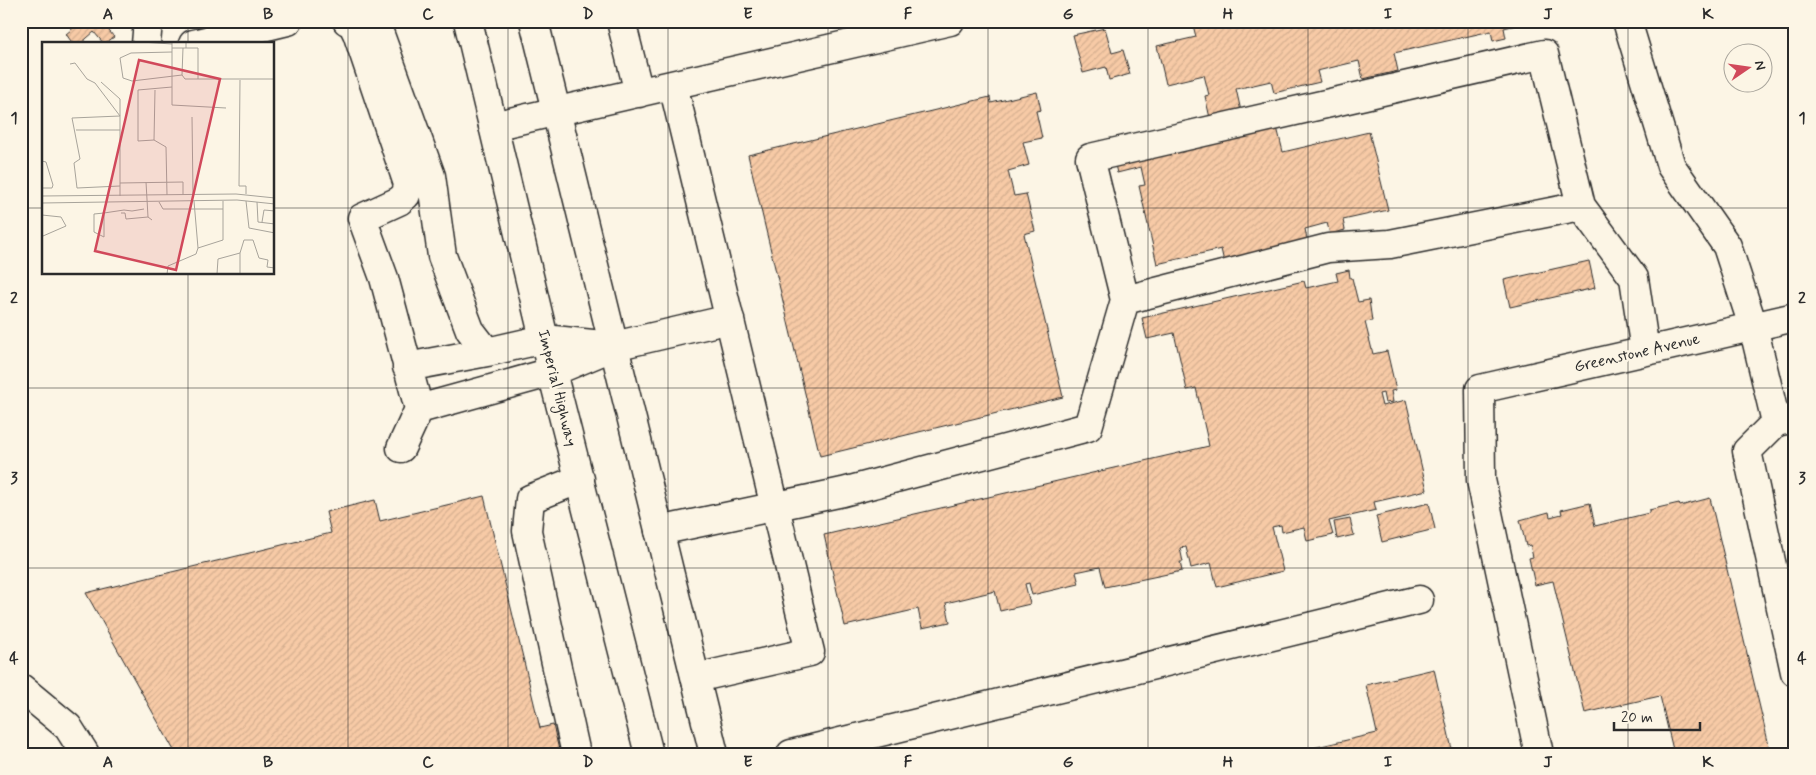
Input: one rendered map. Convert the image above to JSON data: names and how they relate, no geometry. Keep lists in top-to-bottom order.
{
  "streets": {
    "main road": ["Greenstone Avenue", "Imperial Highway"]
  },
  "scale_bar": "20 m",
  "north": "right",
  "grid": {
    "columns": [
      "A",
      "B",
      "C",
      "D",
      "E",
      "F",
      "G",
      "H",
      "I",
      "J",
      "K"
    ],
    "rows": [
      "1",
      "2",
      "3",
      "4"
    ]
  }
}
